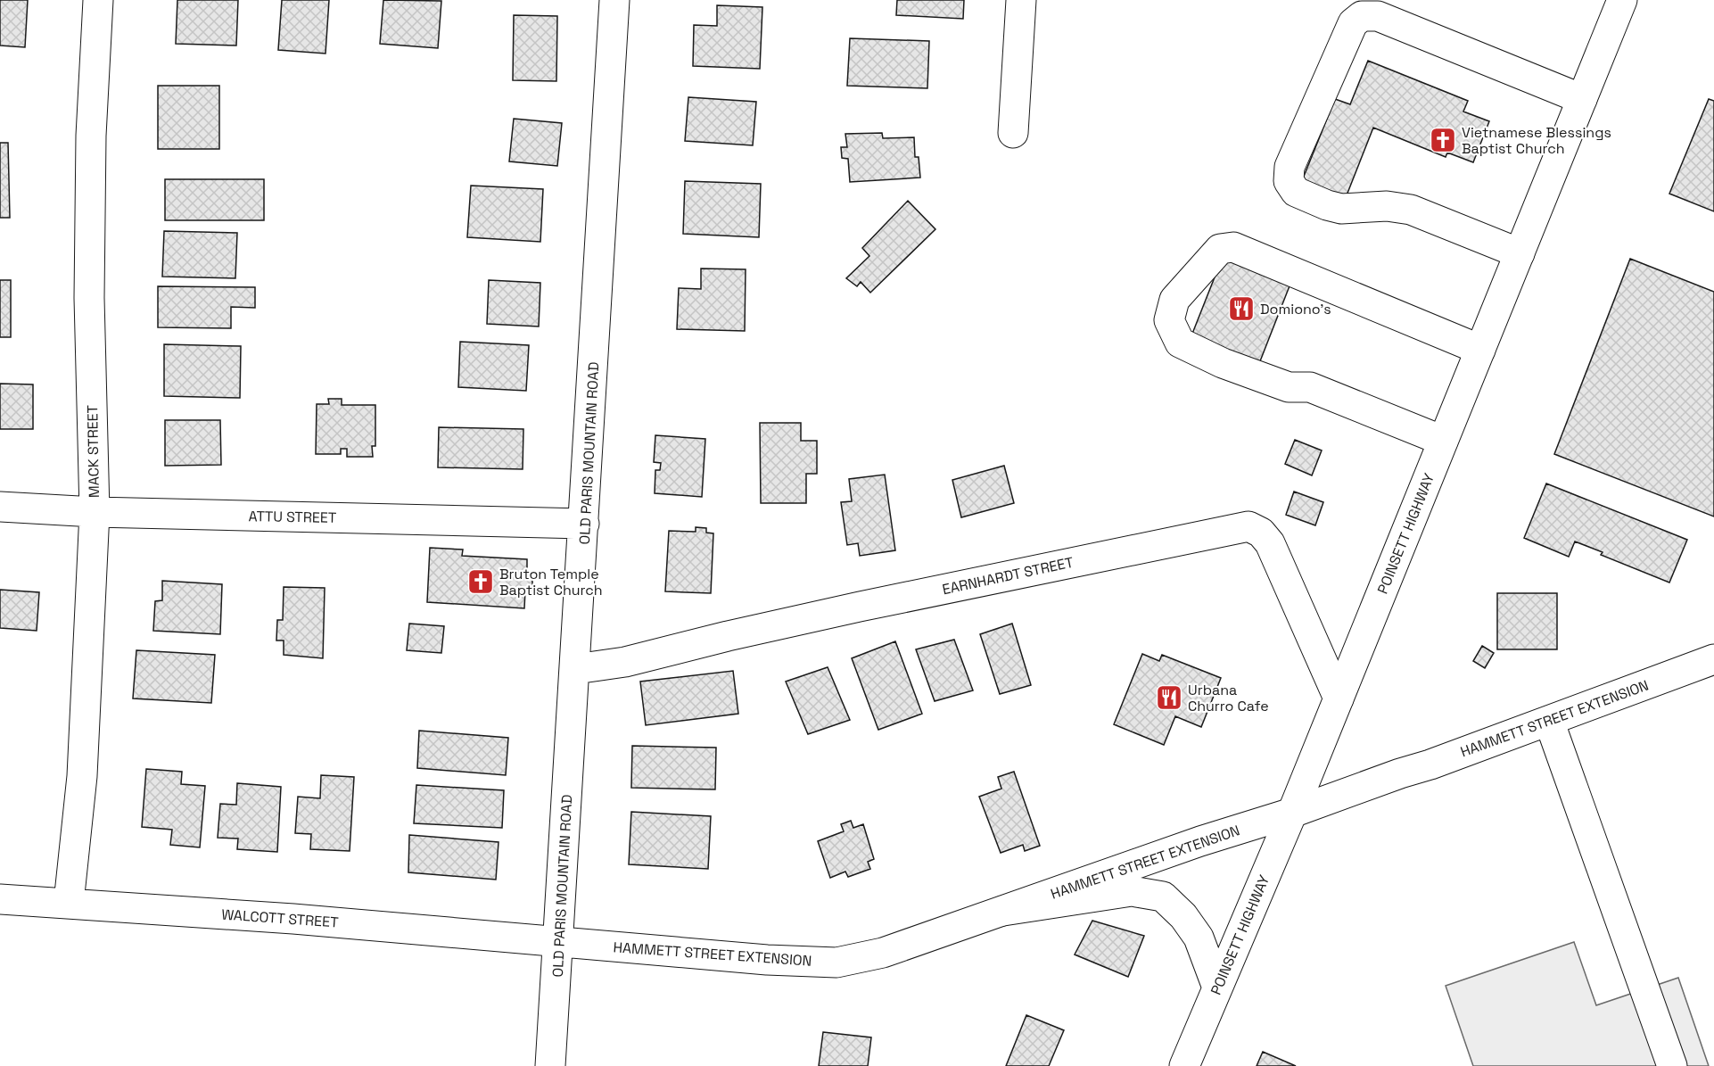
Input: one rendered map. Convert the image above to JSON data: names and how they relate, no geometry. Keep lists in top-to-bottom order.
{
  "streets": {
    "main road": [
      "MACK STREET",
      "OLD PARIS MOUNTAIN ROAD",
      "ATTU STREET",
      "POINSETT HIGHWAY",
      "EARNHARDT STREET",
      "HAMMETT STREET EXTENSION",
      "WALCOTT STREET"
    ]
  },
  "crossings": [
    ["MACK STREET", "ATTU STREET"],
    ["MACK STREET", "WALCOTT STREET"],
    ["OLD PARIS MOUNTAIN ROAD", "ATTU STREET"],
    ["OLD PARIS MOUNTAIN ROAD", "EARNHARDT STREET"],
    ["OLD PARIS MOUNTAIN ROAD", "HAMMETT STREET EXTENSION"],
    ["OLD PARIS MOUNTAIN ROAD", "WALCOTT STREET"],
    ["POINSETT HIGHWAY", "EARNHARDT STREET"],
    ["POINSETT HIGHWAY", "HAMMETT STREET EXTENSION"],
    ["HAMMETT STREET EXTENSION", "WALCOTT STREET"]
  ],
  "places": {
    "church": ["Vietnamese Blessings Baptist Church", "Bruton Temple Baptist Church"],
    "restaurant": ["Domiono's", "Urbana Churro Cafe"]
  }
}
